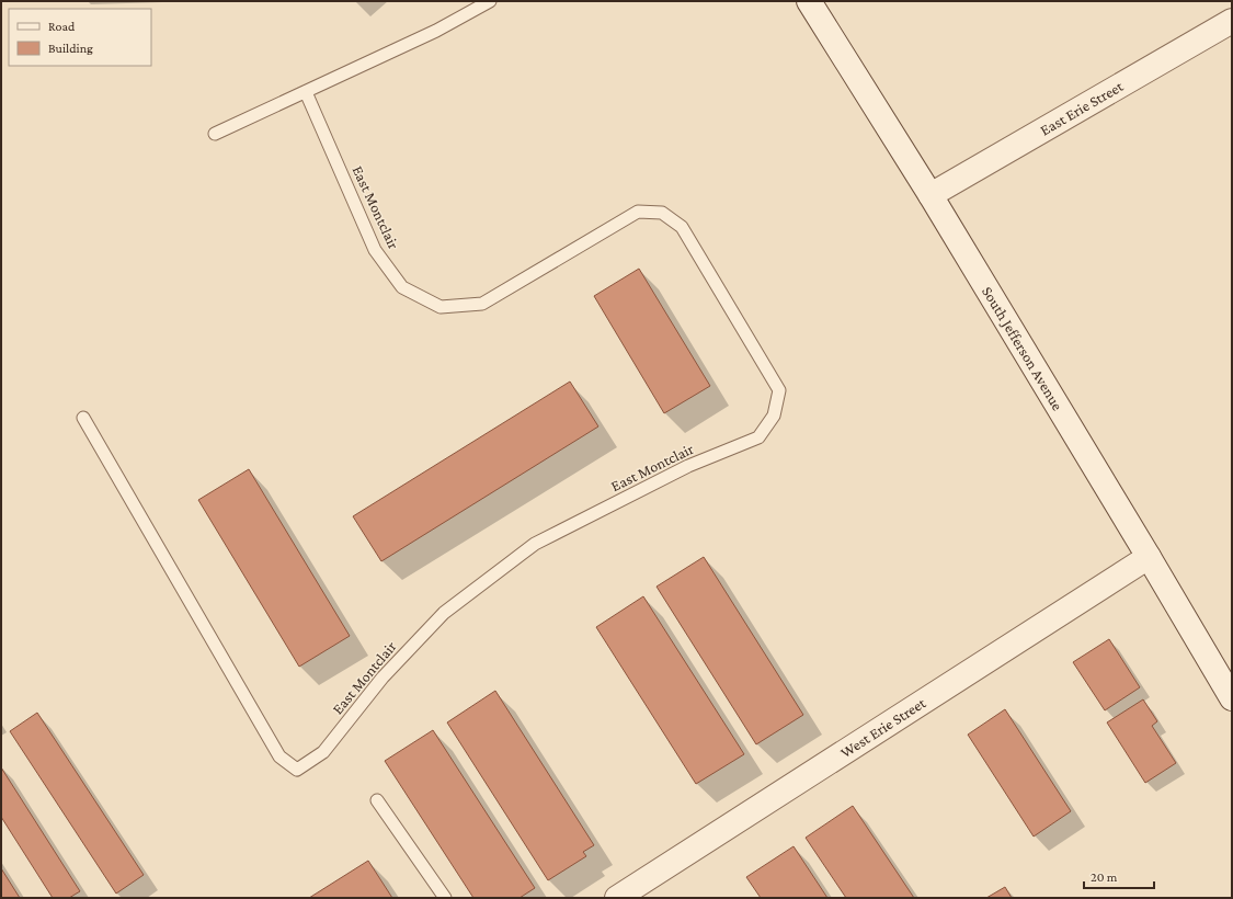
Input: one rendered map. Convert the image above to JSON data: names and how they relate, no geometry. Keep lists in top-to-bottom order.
{
  "streets": {
    "street": ["East Erie Street", "South Jefferson Avenue", "West Erie Street"],
    "lane": ["East Montclair"]
  },
  "crossings": [
    ["East Erie Street", "South Jefferson Avenue"],
    ["South Jefferson Avenue", "West Erie Street"]
  ],
  "legend": ["Road", "Building"],
  "scale_bar": "20 m"
}
